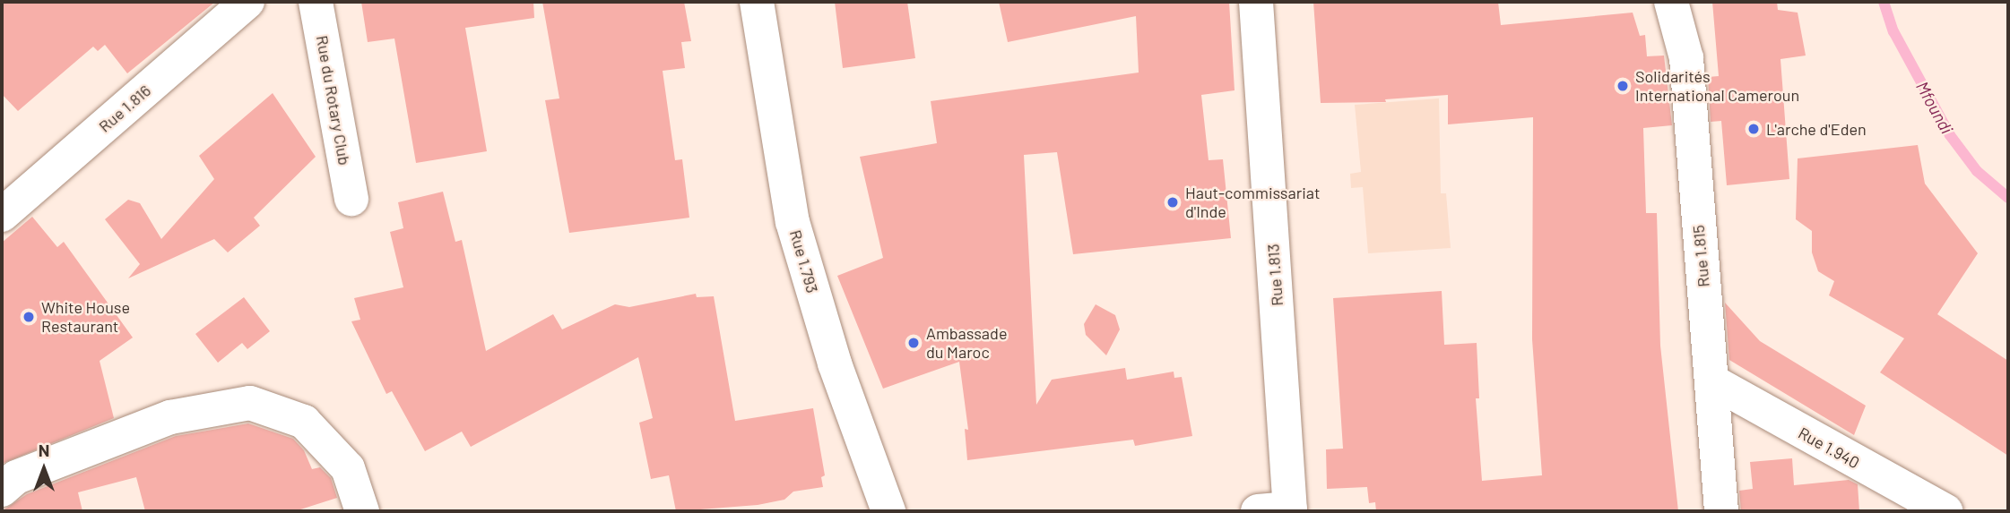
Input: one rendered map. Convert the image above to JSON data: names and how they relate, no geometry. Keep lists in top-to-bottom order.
{
  "streets": {
    "street": [
      "Rue du Rotary Club",
      "Rue 1.816",
      "Rue 1.815",
      "Rue 1.793",
      "Rue 1.813",
      "Rue 1.940"
    ]
  },
  "crossings": [
    ["Rue 1.815", "Rue 1.940"]
  ],
  "water": ["Mfoundi"],
  "places": [
    "Solidarités International Cameroun",
    "L'arche d'Eden",
    "Haut-commissariat d'Inde",
    "White House Restaurant",
    "Ambassade du Maroc"
  ],
  "north": "top"
}
